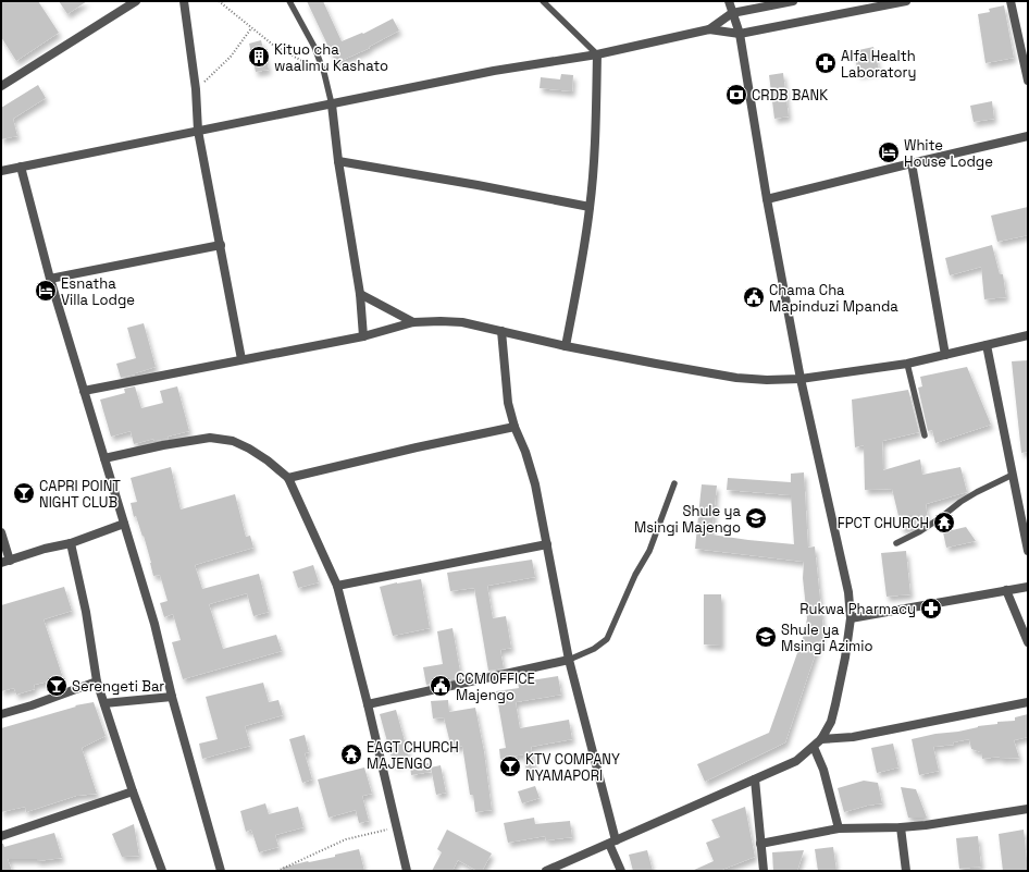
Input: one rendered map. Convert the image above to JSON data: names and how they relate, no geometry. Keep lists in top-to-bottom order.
{
  "places": {
    "building": ["Kituo cha waalimu Kashato"],
    "pharmacy": ["Alfa Health Laboratory", "Rukwa Pharmacy"],
    "bank": ["CRDB BANK"],
    "hotel": ["White House Lodge", "Esnatha Villa Lodge"],
    "public building": ["Chama Cha Mapinduzi Mpanda", "CCM OFFICE Majengo"],
    "bar": ["CAPRI POINT NIGHT CLUB", "Serengeti Bar", "KTV COMPANY NYAMAPORI"],
    "school or university": ["Shule ya Msingi Majengo", "Shule ya Msingi Azimio"],
    "temple": ["FPCT CHURCH", "EAGT CHURCH MAJENGO"]
  }
}
